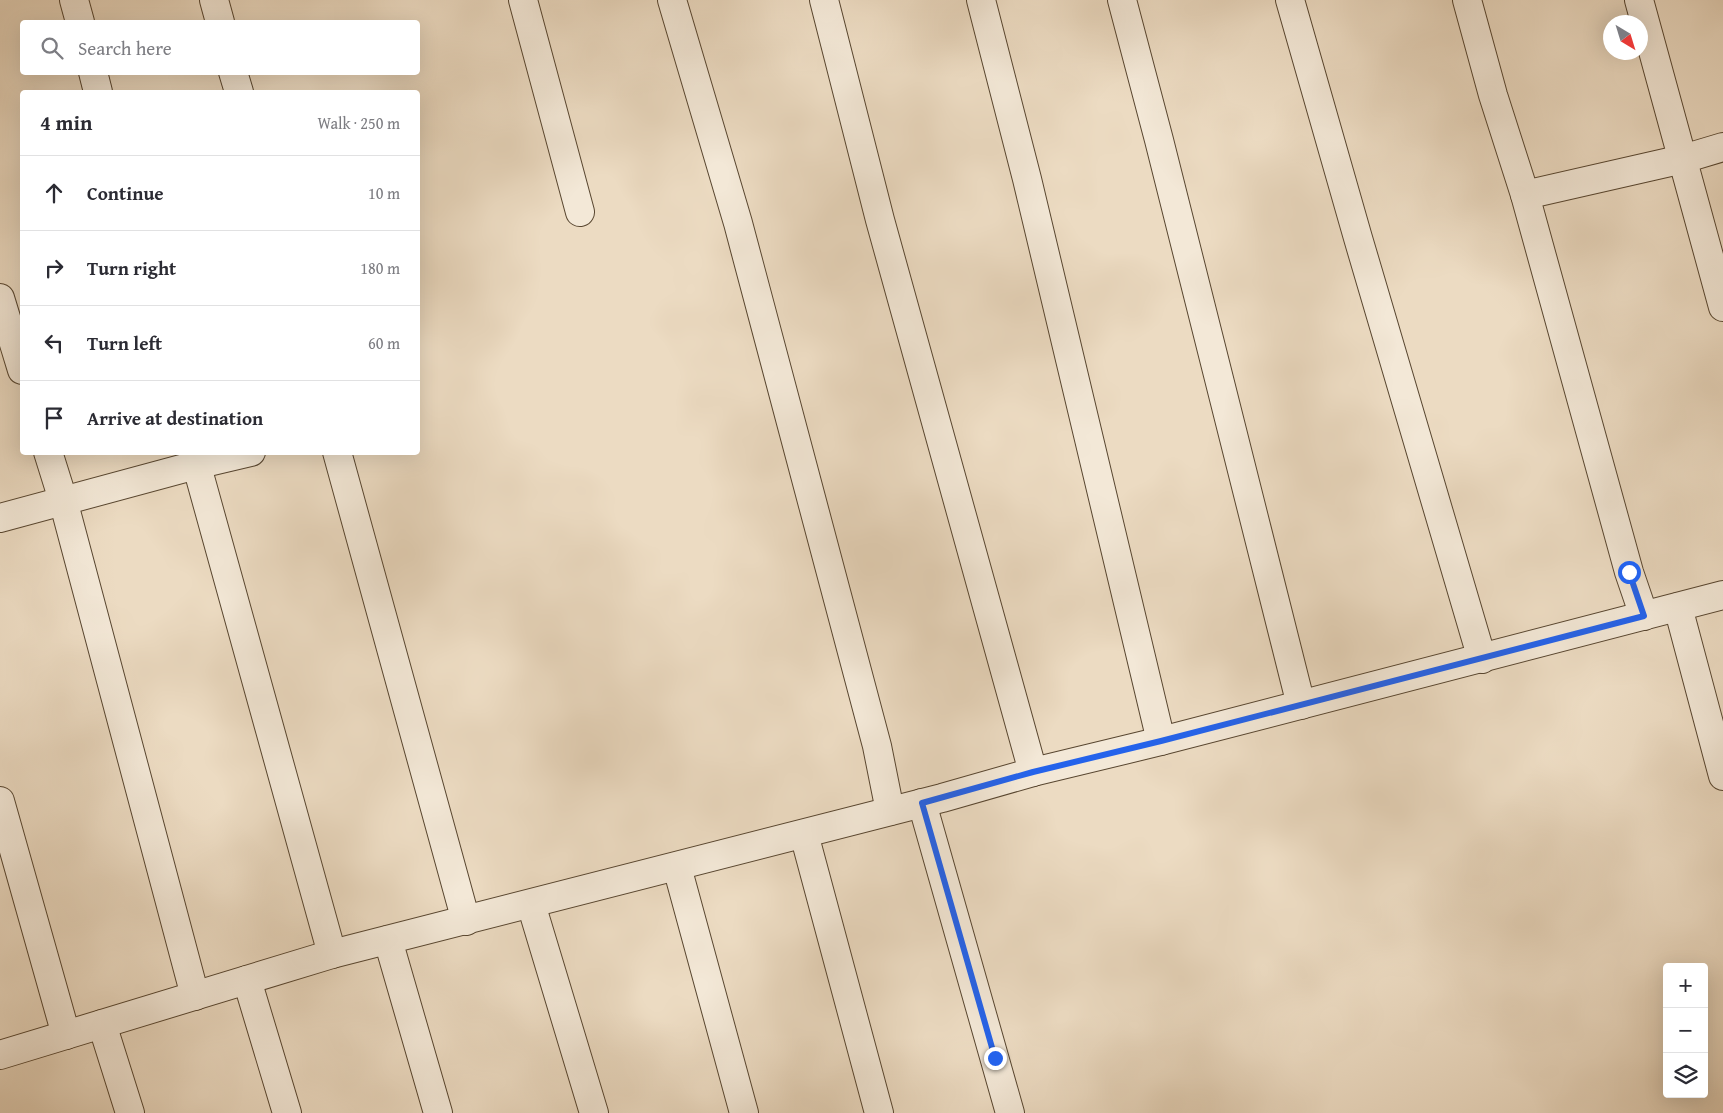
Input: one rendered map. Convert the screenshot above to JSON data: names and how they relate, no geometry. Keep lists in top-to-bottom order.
{
  "north": "bottom right",
  "page": {
    "search": "Search here",
    "heading": ["4 min", "Walk · 250 m"],
    "list": [
      ["Continue", "10 m"],
      ["Turn right", "180 m"],
      ["Turn left", "60 m"],
      "Arrive at destination"
    ],
    "map_buttons": ["+", "−"]
  }
}
